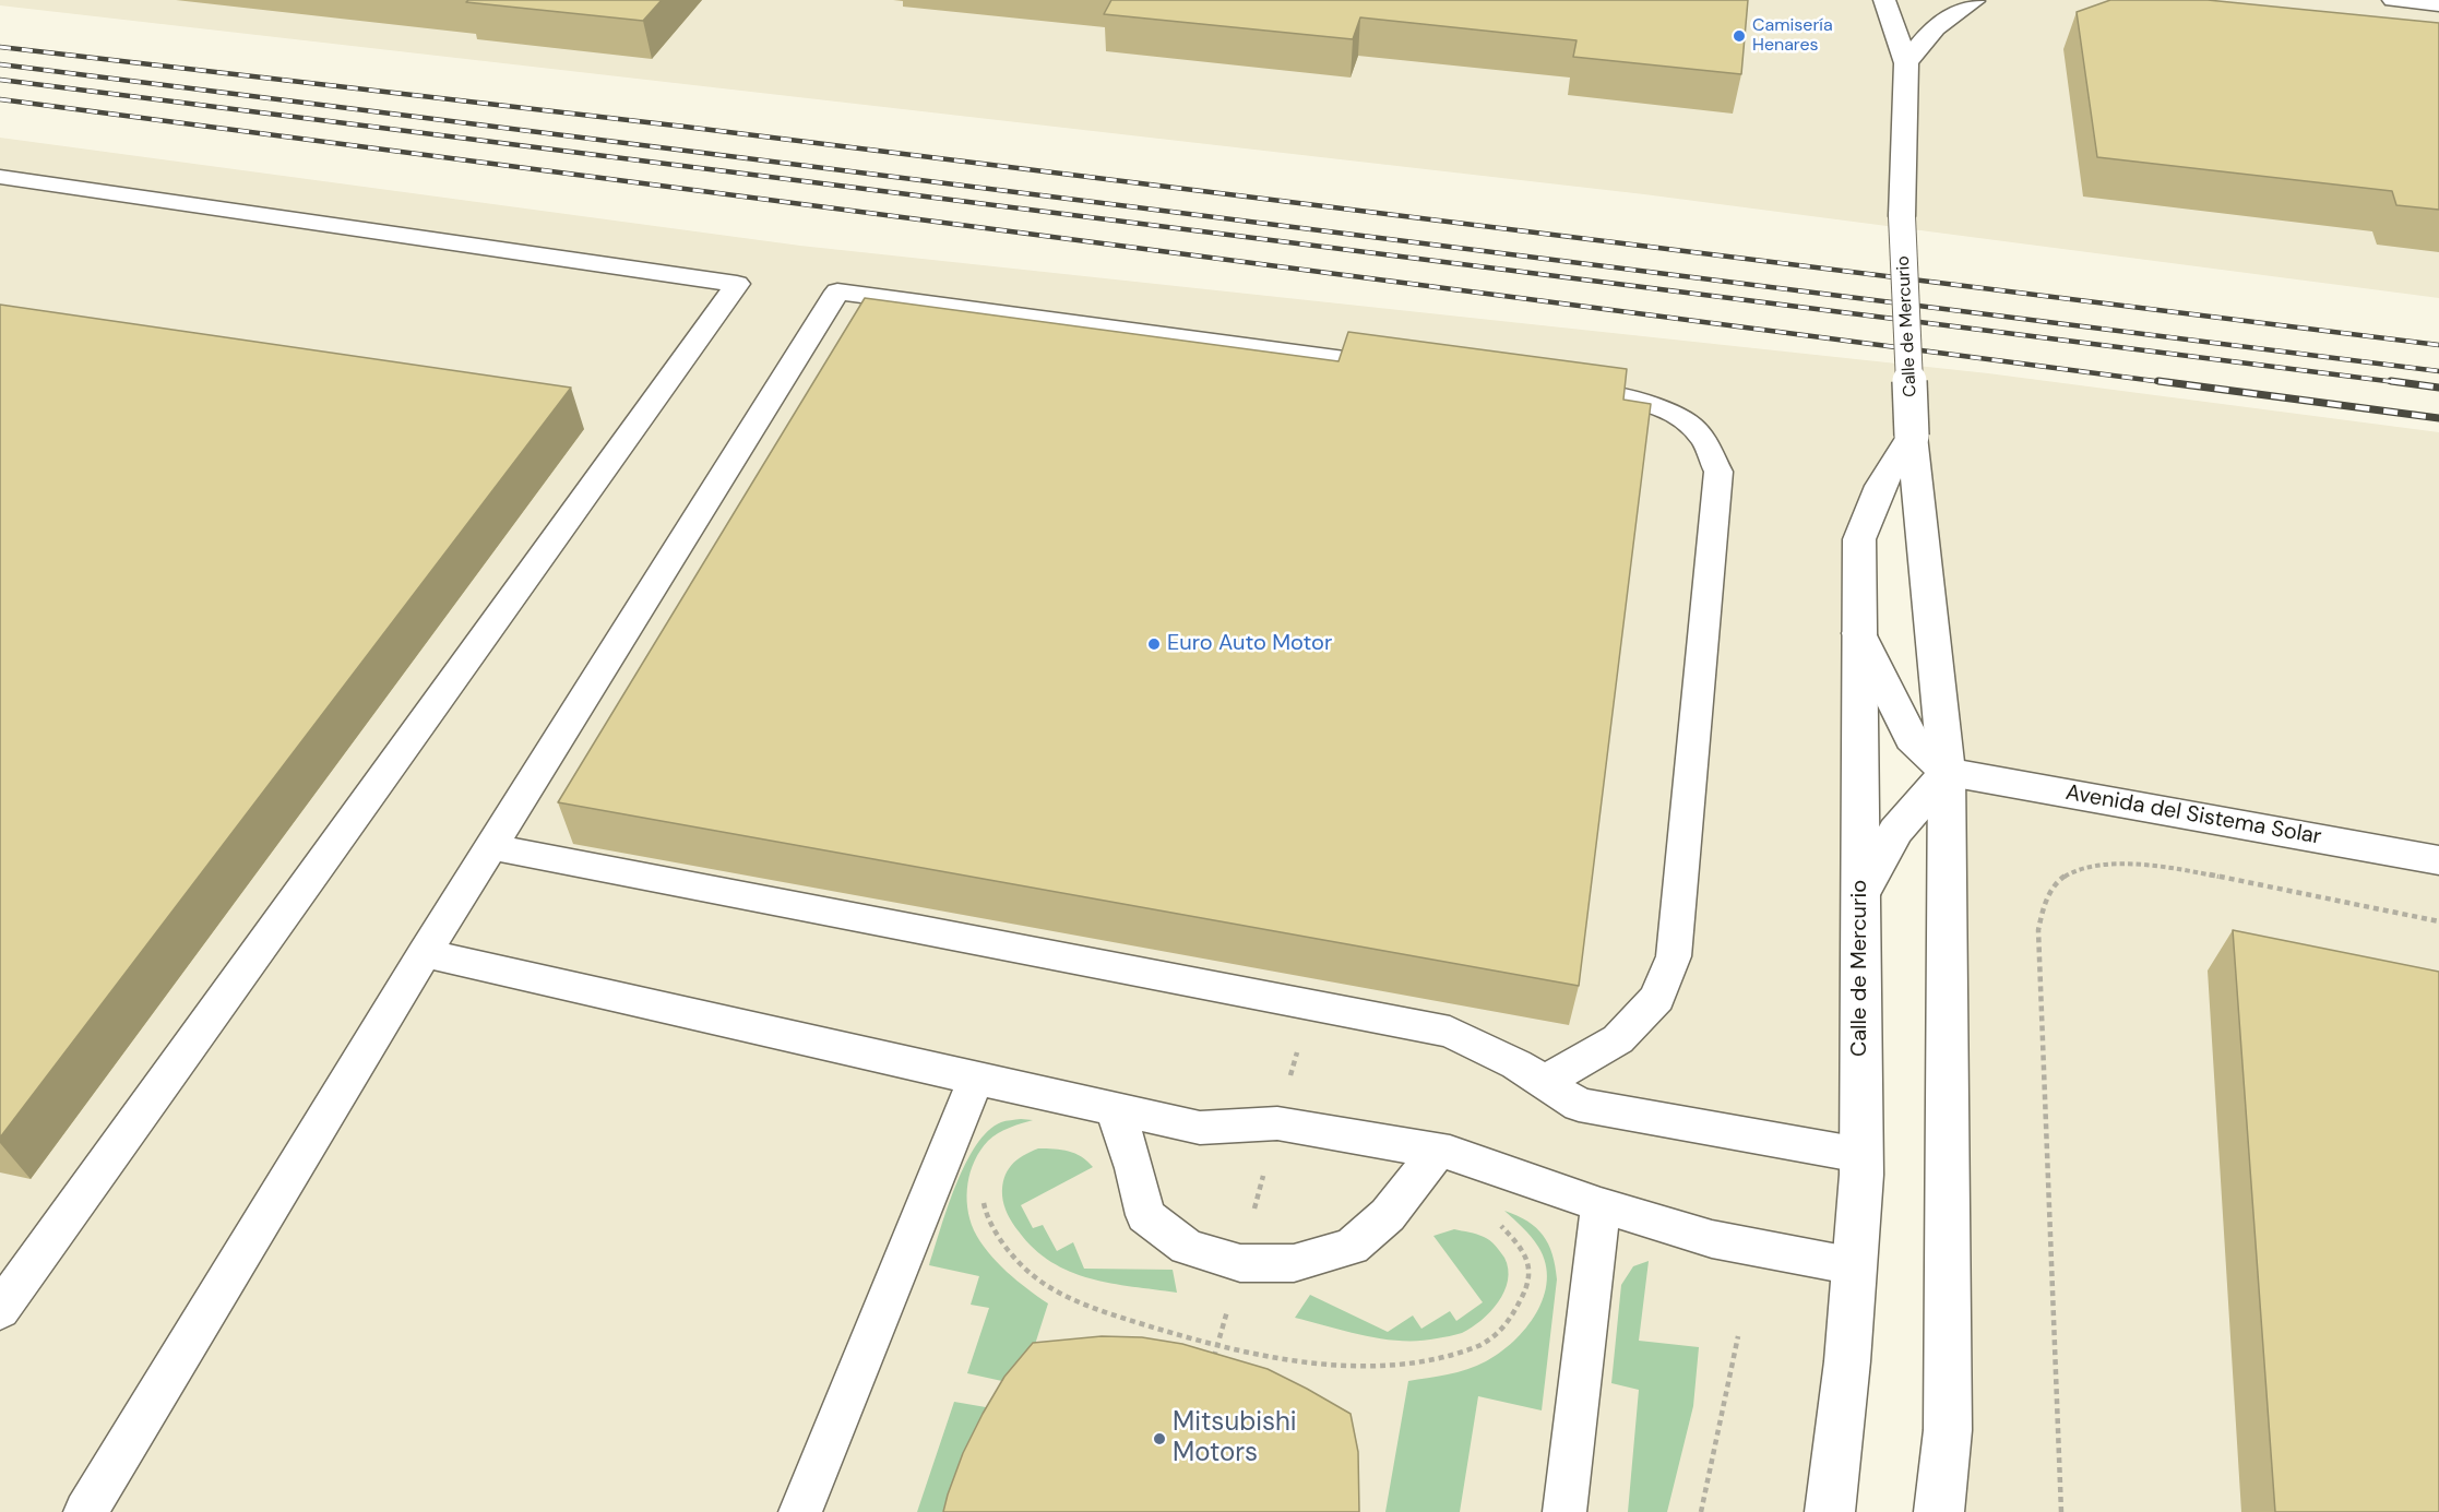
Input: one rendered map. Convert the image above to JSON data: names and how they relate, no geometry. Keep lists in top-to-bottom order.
{
  "streets": {
    "street": ["Calle de Mercurio", "Avenida del Sistema Solar"]
  },
  "crossings": [
    ["Calle de Mercurio", "Avenida del Sistema Solar"]
  ],
  "places": ["Camisería Henares", "Euro Auto Motor", "Mitsubishi Motors"]
}
